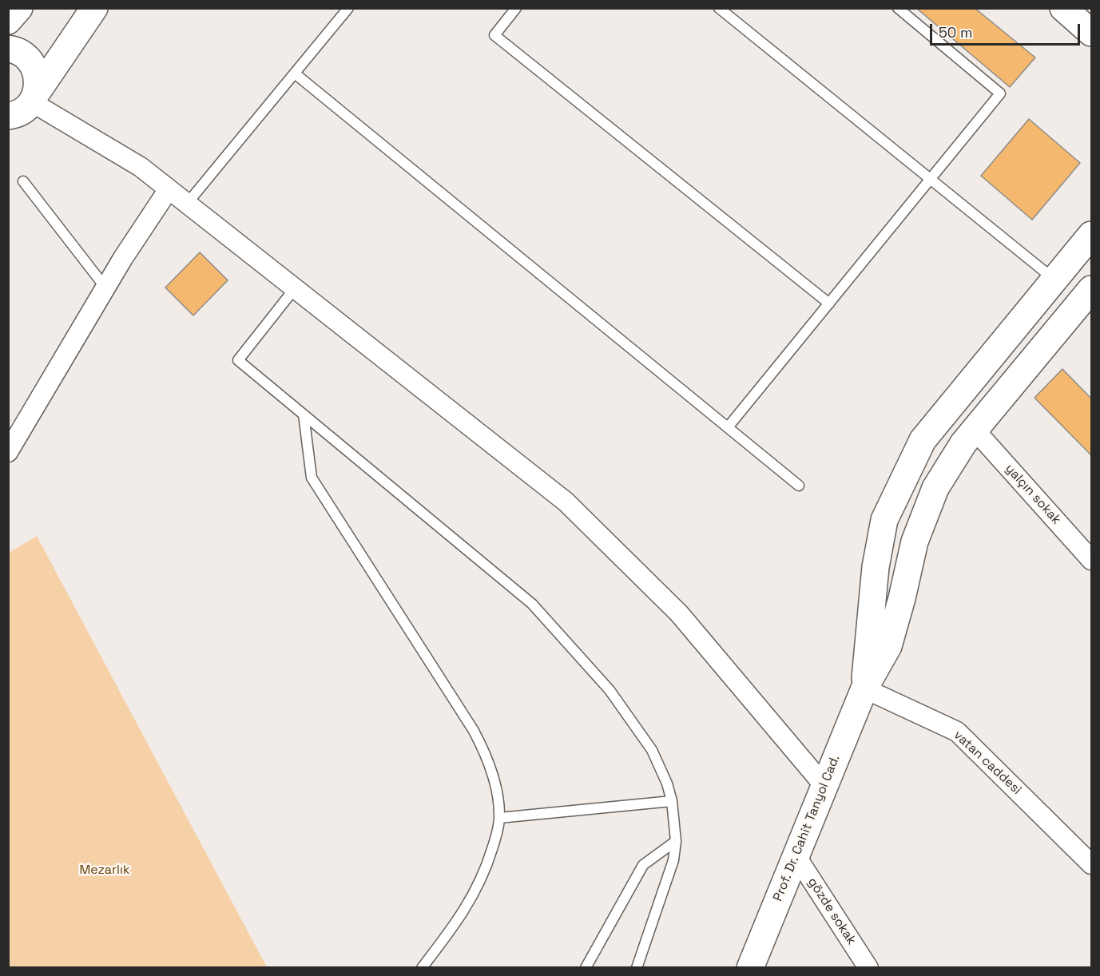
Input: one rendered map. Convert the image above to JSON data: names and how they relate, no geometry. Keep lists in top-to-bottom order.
{
  "streets": {
    "main road": ["Prof. Dr. Cahit Tanyol Cad."],
    "street": ["yalçın sokak", "vatan caddesi", "gözde sokak"]
  },
  "crossings": [
    ["vatan caddesi", "Prof. Dr. Cahit Tanyol Cad."],
    ["Prof. Dr. Cahit Tanyol Cad.", "gözde sokak"]
  ],
  "parks": ["Mezarlık"],
  "scale_bar": "50 m"
}
